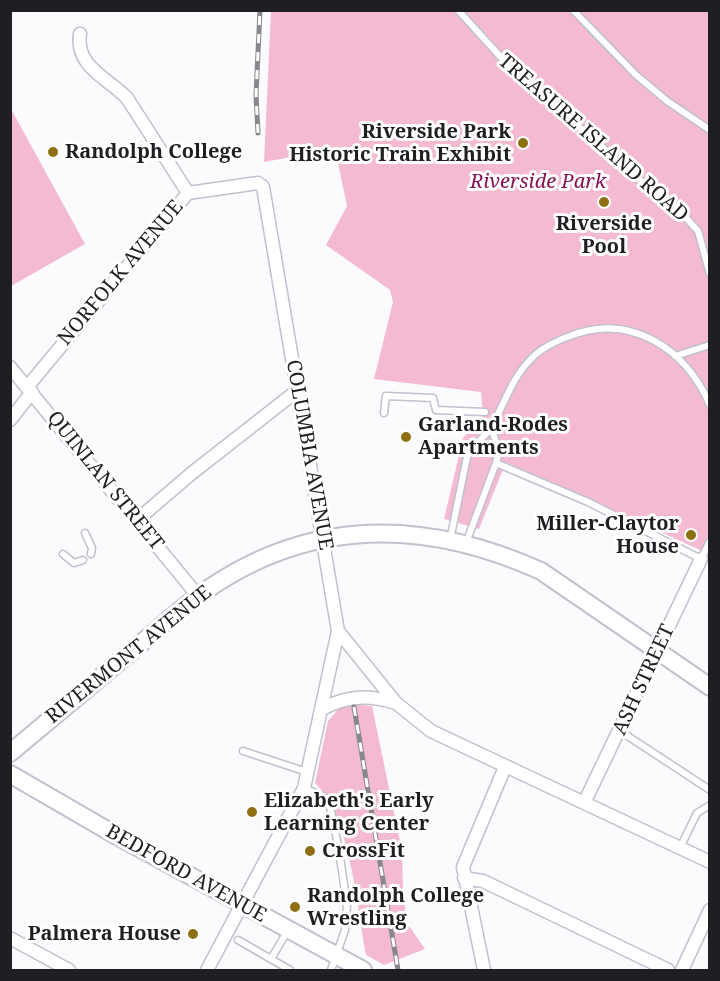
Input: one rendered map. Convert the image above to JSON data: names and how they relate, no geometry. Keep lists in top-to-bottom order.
{
  "streets": {
    "main road": ["RIVERMONT AVENUE", "BEDFORD AVENUE"],
    "street": [
      "NORFOLK AVENUE",
      "COLUMBIA AVENUE",
      "QUINLAN STREET",
      "ASH STREET"
    ],
    "lane": ["TREASURE ISLAND ROAD"]
  },
  "crossings": [
    ["NORFOLK AVENUE", "COLUMBIA AVENUE"],
    ["NORFOLK AVENUE", "QUINLAN STREET"],
    ["COLUMBIA AVENUE", "RIVERMONT AVENUE"],
    ["COLUMBIA AVENUE", "ASH STREET"],
    ["QUINLAN STREET", "RIVERMONT AVENUE"],
    ["RIVERMONT AVENUE", "ASH STREET"]
  ],
  "parks": ["Riverside Park"],
  "places": [
    "Riverside Park Historic Train Exhibit",
    "Randolph College",
    "Riverside Pool",
    "Garland-Rodes Apartments",
    "Miller-Claytor House",
    "Elizabeth's Early Learning Center",
    "CrossFit",
    "Randolph College Wrestling",
    "Palmera House"
  ]
}
